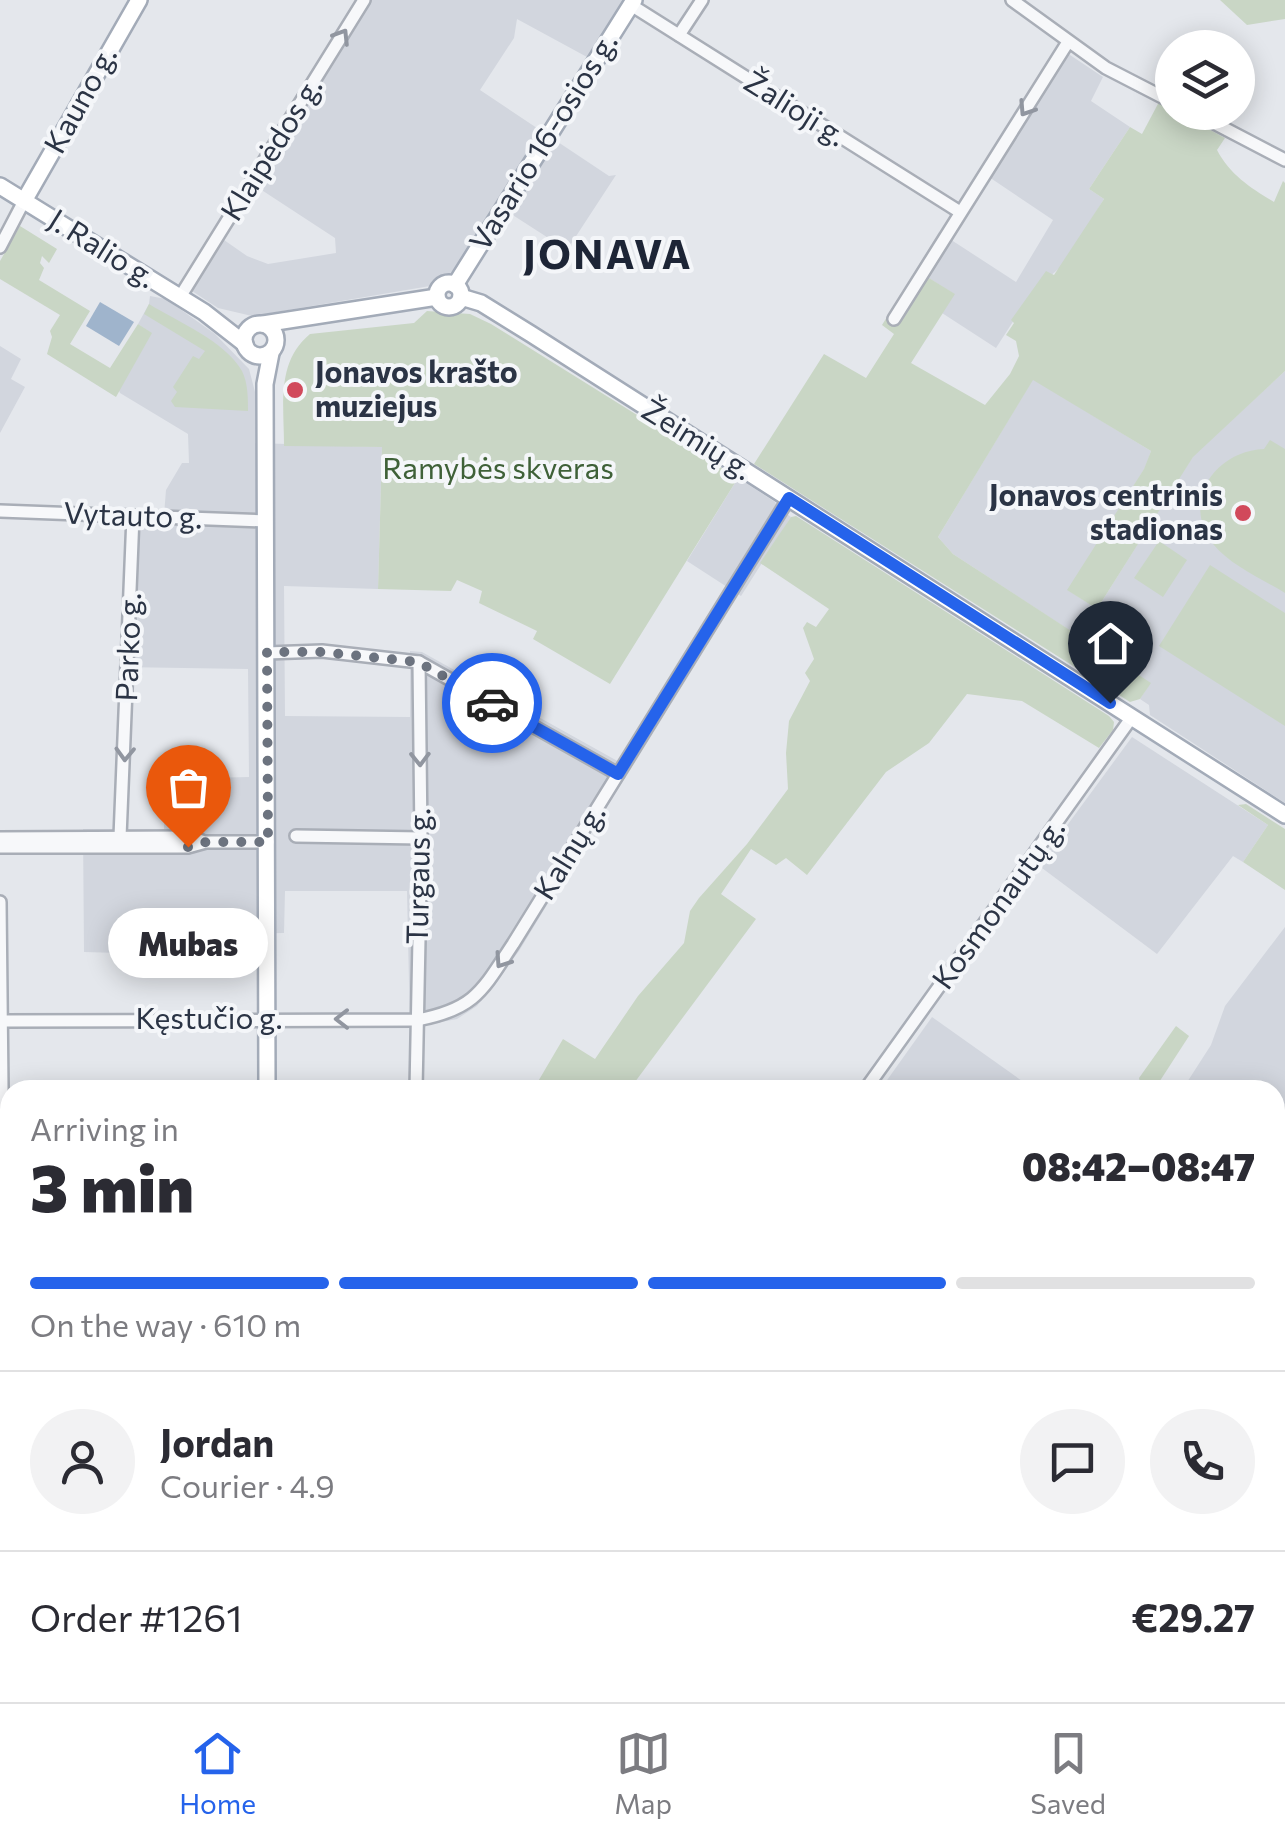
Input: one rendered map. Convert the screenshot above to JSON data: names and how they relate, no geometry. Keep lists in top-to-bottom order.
{
  "streets": {
    "main road": [
      "Kauno g.",
      "Vasario 16-osios g.",
      "J. Ralio g.",
      "Žeimių g."
    ],
    "street": [
      "Žalioji g.",
      "Klaipėdos g.",
      "Vytauto g.",
      "Parko g.",
      "Kalnų g.",
      "Turgaus g.",
      "Kosmonautų g.",
      "Kęstučio g."
    ]
  },
  "crossings": [
    ["Kauno g.", "J. Ralio g."],
    ["Žalioji g.", "Vasario 16-osios g."],
    ["Vasario 16-osios g.", "Žeimių g."],
    ["Klaipėdos g.", "J. Ralio g."],
    ["Žeimių g.", "Kalnų g."],
    ["Žeimių g.", "Kosmonautų g."],
    ["Vytauto g.", "Parko g."],
    ["Kalnų g.", "Turgaus g."],
    ["Kalnų g.", "Kęstučio g."],
    ["Turgaus g.", "Kęstučio g."]
  ],
  "one_way": [
    "Klaipėdos g.",
    "Parko g.",
    "Kalnų g.",
    "Turgaus g.",
    "Kęstučio g."
  ],
  "districts": ["JONAVA"],
  "parks": ["Ramybės skveras"],
  "places": ["Jonavos krašto muziejus", "Jonavos centrinis stadionas", "Mubas"],
  "page": {
    "bubble": "Mubas",
    "heading": ["3 min", "Arriving in", "08:42–08:47"],
    "panel": [
      "Jordan",
      "Courier · 4.9",
      "Order #1261",
      "€29.27"
    ],
    "bar": "On the way · 610 m",
    "tabs": ["Home", "Map", "Saved"]
  }
}
